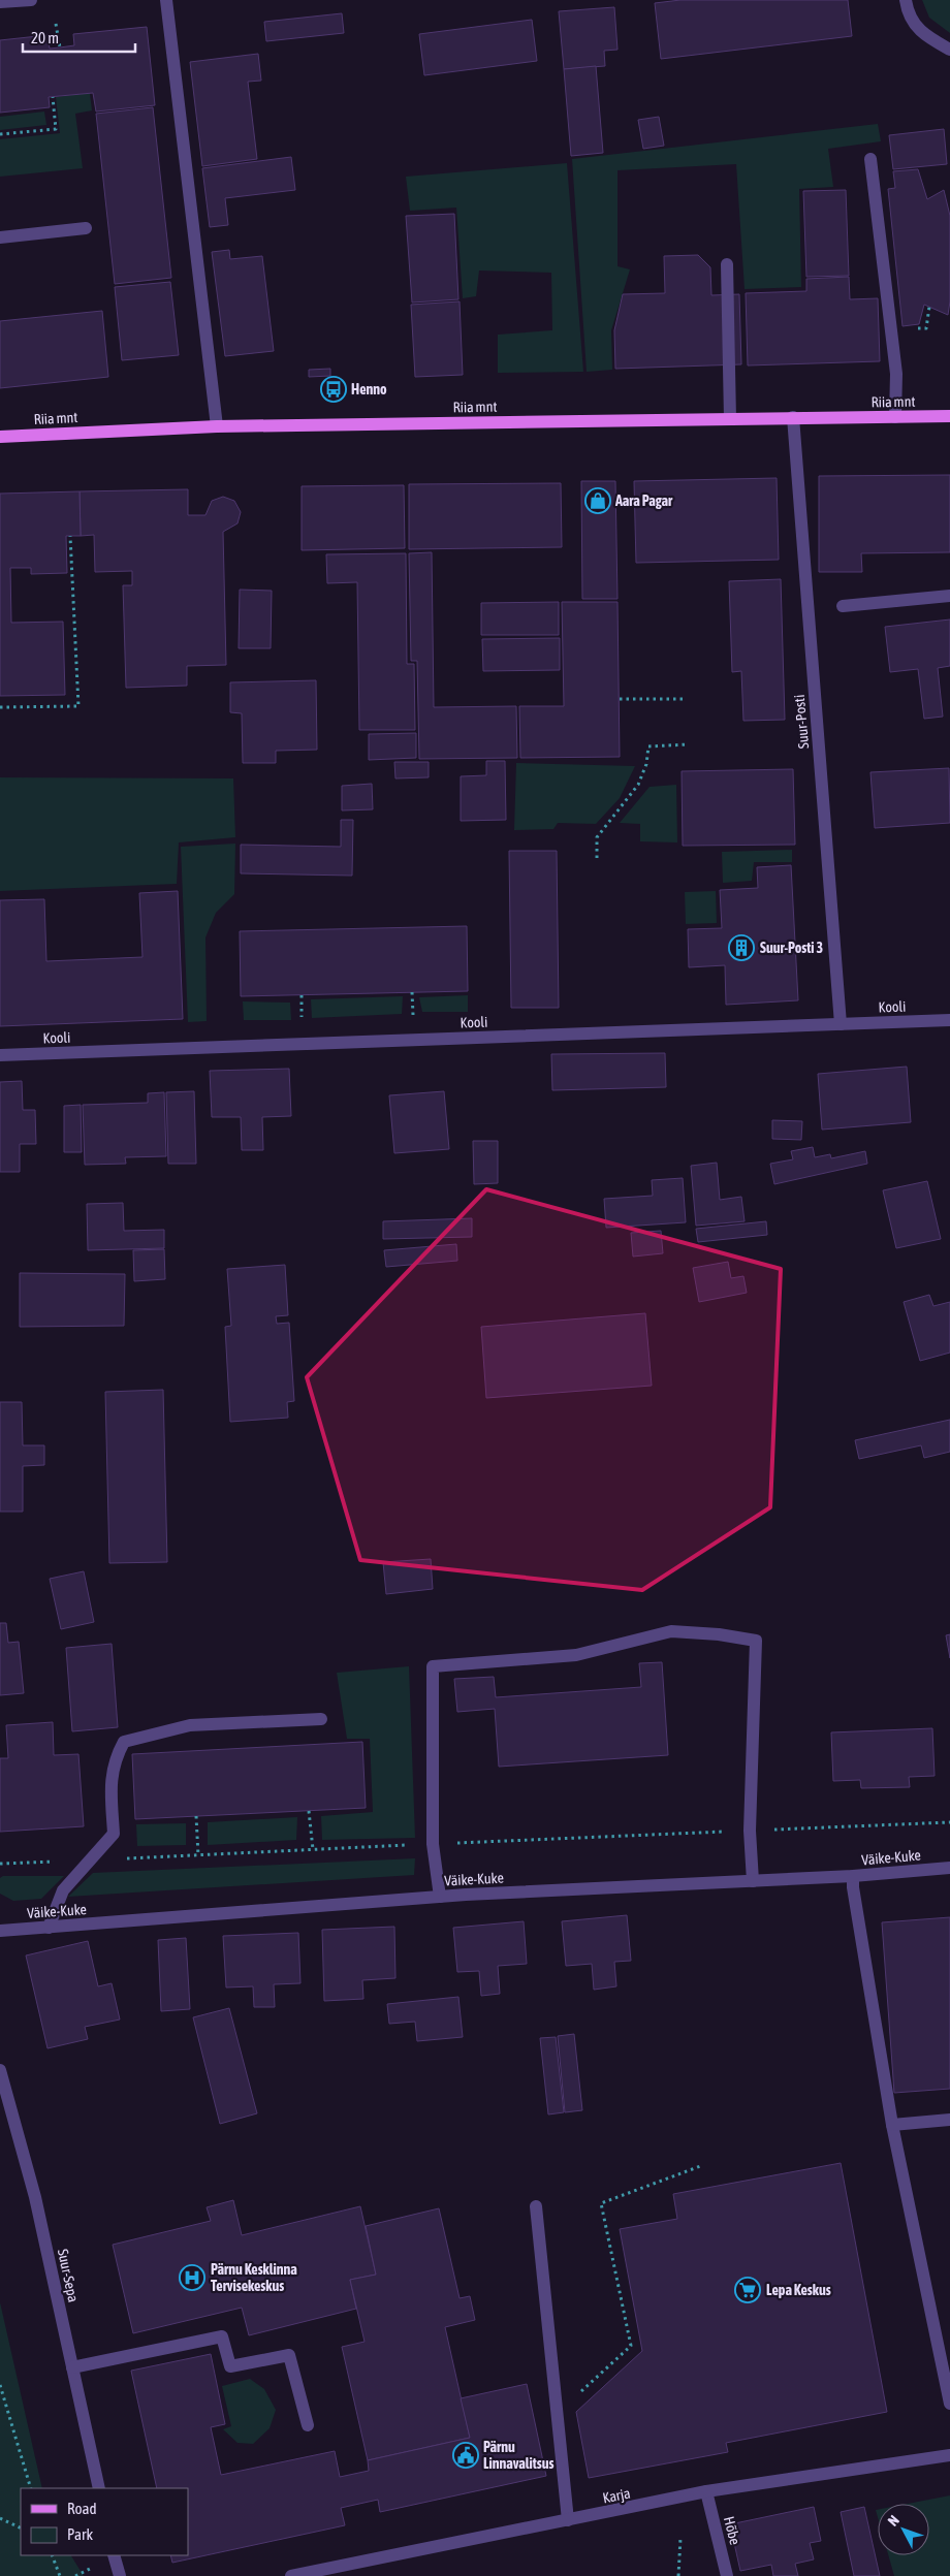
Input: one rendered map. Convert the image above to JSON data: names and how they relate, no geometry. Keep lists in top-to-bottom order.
{
  "streets": {
    "main road": ["Riia mnt"],
    "street": [
      "Suur-Posti",
      "Kooli",
      "Väike-Kuke",
      "Suur-Sepa",
      "Karja",
      "Hõbe"
    ]
  },
  "crossings": [
    ["Riia mnt", "Suur-Posti"],
    ["Suur-Posti", "Kooli"],
    ["Karja", "Hõbe"]
  ],
  "places": {
    "bus stop": ["Henno"],
    "shop": ["Aara Pagar"],
    "building": ["Suur-Posti 3"],
    "hospital": ["Pärnu Kesklinna Tervisekeskus"],
    "supermarket": ["Lepa Keskus"],
    "public building": ["Pärnu Linnavalitsus"]
  },
  "legend": ["Road", "Park"],
  "scale_bar": "20 m",
  "north": "top left"
}
